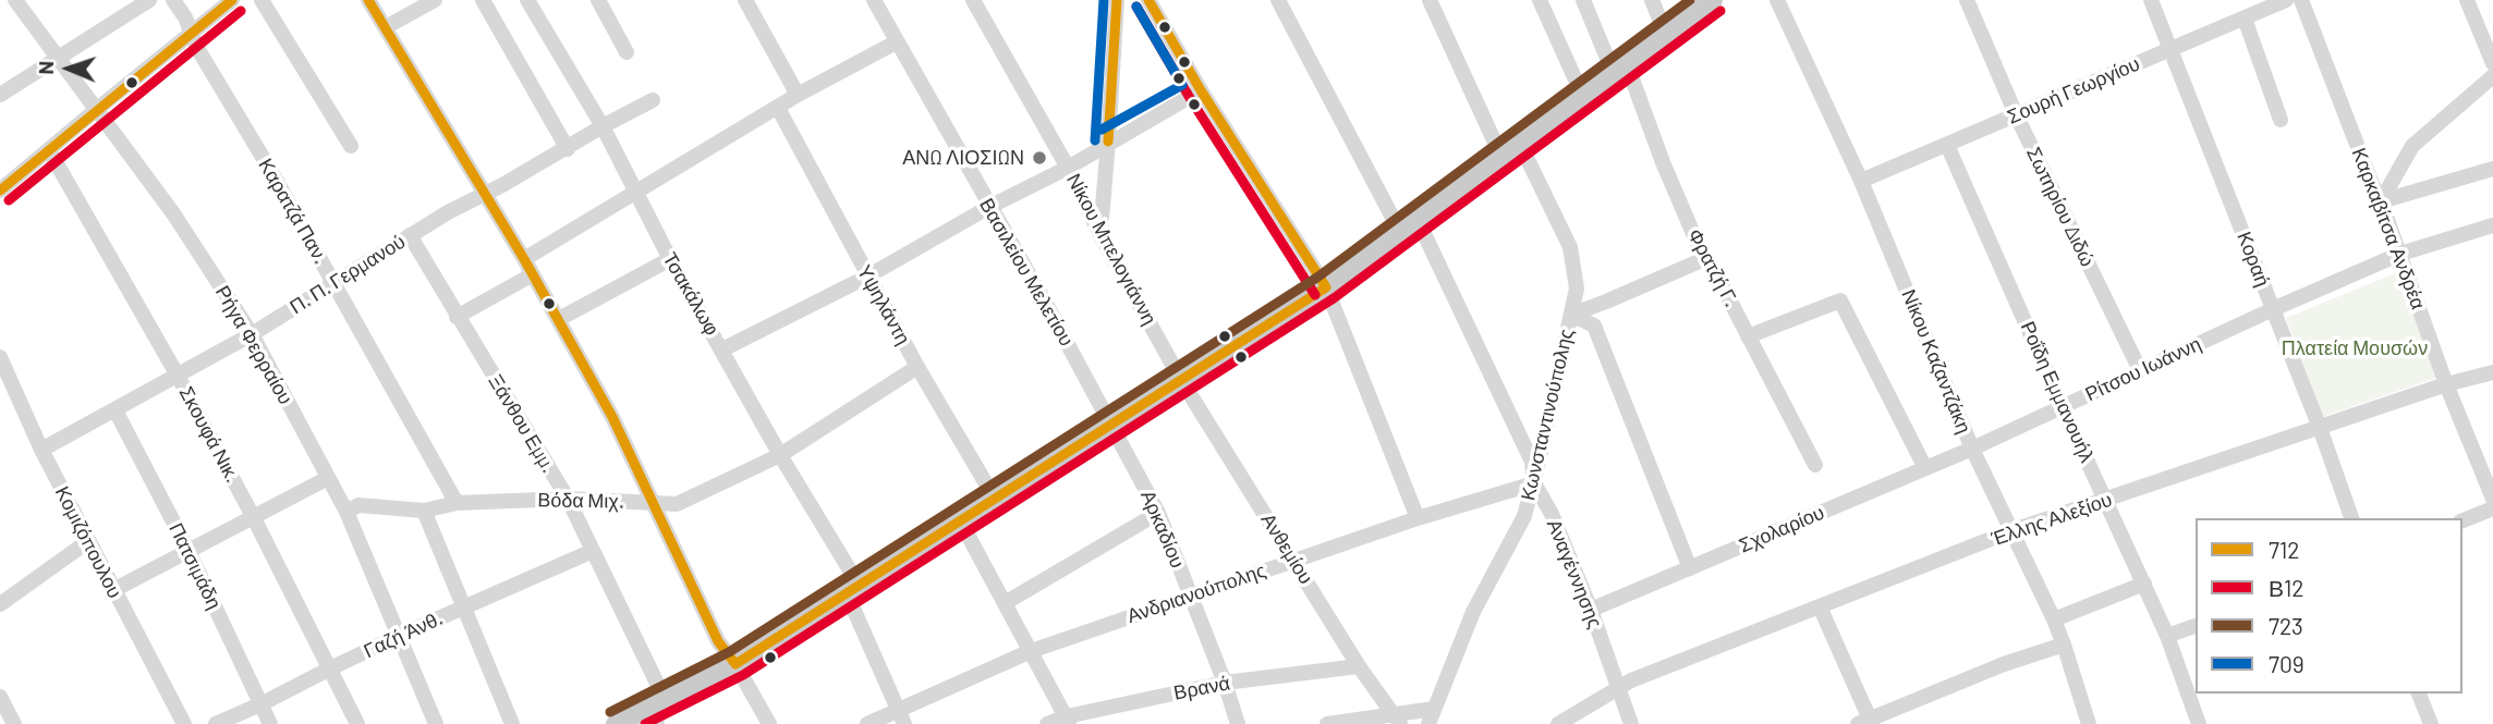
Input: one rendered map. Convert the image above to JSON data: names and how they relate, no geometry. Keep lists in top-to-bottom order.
{
  "streets": {
    "street": [
      "Σουρή Γεωργίου",
      "Σωτηρίου Διδώ",
      "Καρατζά Παν.",
      "Καρκαβίτσα Ανδρέα",
      "Νίκου Μπελογιάννη",
      "Κοραή",
      "Φρατζή Γ.",
      "Βασιλείου Μελετίου",
      "Π. Π. Γερμανού",
      "Τσακάλωφ",
      "Υψηλάντη",
      "Ρήγα Φερραίου",
      "Νίκου Καζαντζάκη",
      "Ρίτσου Ιωάννη",
      "Ροΐδη Εμμανουήλ",
      "Κωνσταντινούπολης",
      "Ξάνθου Εμμ.",
      "Σκουφά Νικ.",
      "Βόδα Μιχ.",
      "Έλλης Αλεξίου",
      "Αρκαδίου",
      "Σχολαρίου",
      "Κομιζόπουλου",
      "Ανθεμίου",
      "Πατσιμάδη",
      "Αναγέννησης",
      "Ανδριανούπολης",
      "Γαζή Άνθ.",
      "Βρανά"
    ]
  },
  "crossings": [
    ["Σουρή Γεωργίου", "Σωτηρίου Διδώ"],
    ["Σουρή Γεωργίου", "Κοραή"],
    ["Σουρή Γεωργίου", "Νίκου Καζαντζάκη"],
    ["Σουρή Γεωργίου", "Ροΐδη Εμμανουήλ"],
    ["Σωτηρίου Διδώ", "Ρίτσου Ιωάννη"],
    ["Καρατζά Παν.", "Π. Π. Γερμανού"],
    ["Καρατζά Παν.", "Βόδα Μιχ."],
    ["Καρκαβίτσα Ανδρέα", "Ρίτσου Ιωάννη"],
    ["Καρκαβίτσα Ανδρέα", "Έλλης Αλεξίου"],
    ["Νίκου Μπελογιάννη", "Ανθεμίου"],
    ["Κοραή", "Ρίτσου Ιωάννη"],
    ["Κοραή", "Έλλης Αλεξίου"],
    ["Βασιλείου Μελετίου", "Αρκαδίου"],
    ["Π. Π. Γερμανού", "Τσακάλωφ"],
    ["Π. Π. Γερμανού", "Ρήγα Φερραίου"],
    ["Π. Π. Γερμανού", "Ξάνθου Εμμ."],
    ["Π. Π. Γερμανού", "Σκουφά Νικ."],
    ["Π. Π. Γερμανού", "Κομιζόπουλου"],
    ["Π. Π. Γερμανού", "Πατσιμάδη"],
    ["Τσακάλωφ", "Βόδα Μιχ."],
    ["Τσακάλωφ", "Ανδριανούπολης"],
    ["Υψηλάντη", "Βόδα Μιχ."],
    ["Ρήγα Φερραίου", "Βόδα Μιχ."],
    ["Ρήγα Φερραίου", "Γαζή Άνθ."],
    ["Νίκου Καζαντζάκη", "Ρίτσου Ιωάννη"],
    ["Νίκου Καζαντζάκη", "Έλλης Αλεξίου"],
    ["Νίκου Καζαντζάκη", "Σχολαρίου"],
    ["Ρίτσου Ιωάννη", "Ροΐδη Εμμανουήλ"],
    ["Ρίτσου Ιωάννη", "Σχολαρίου"],
    ["Ροΐδη Εμμανουήλ", "Έλλης Αλεξίου"],
    ["Κωνσταντινούπολης", "Αναγέννησης"],
    ["Κωνσταντινούπολης", "Ανδριανούπολης"],
    ["Ξάνθου Εμμ.", "Βόδα Μιχ."],
    ["Ξάνθου Εμμ.", "Γαζή Άνθ."],
    ["Σκουφά Νικ.", "Γαζή Άνθ."],
    ["Έλλης Αλεξίου", "Αναγέννησης"],
    ["Αρκαδίου", "Ανδριανούπολης"],
    ["Αρκαδίου", "Βρανά"],
    ["Σχολαρίου", "Αναγέννησης"],
    ["Ανθεμίου", "Ανδριανούπολης"],
    ["Ανθεμίου", "Βρανά"],
    ["Πατσιμάδη", "Γαζή Άνθ."],
    ["Αναγέννησης", "Ανδριανούπολης"]
  ],
  "parks": ["Πλατεία Μουσών"],
  "places": ["ΑΝΩ ΛΙΟΣΙΩΝ"],
  "lines": [
    "transit line 712",
    "transit line 723",
    "transit line 709",
    "transit line Β12"
  ],
  "legend": [
    "712",
    "Β12",
    "723",
    "709"
  ],
  "north": "left"
}
